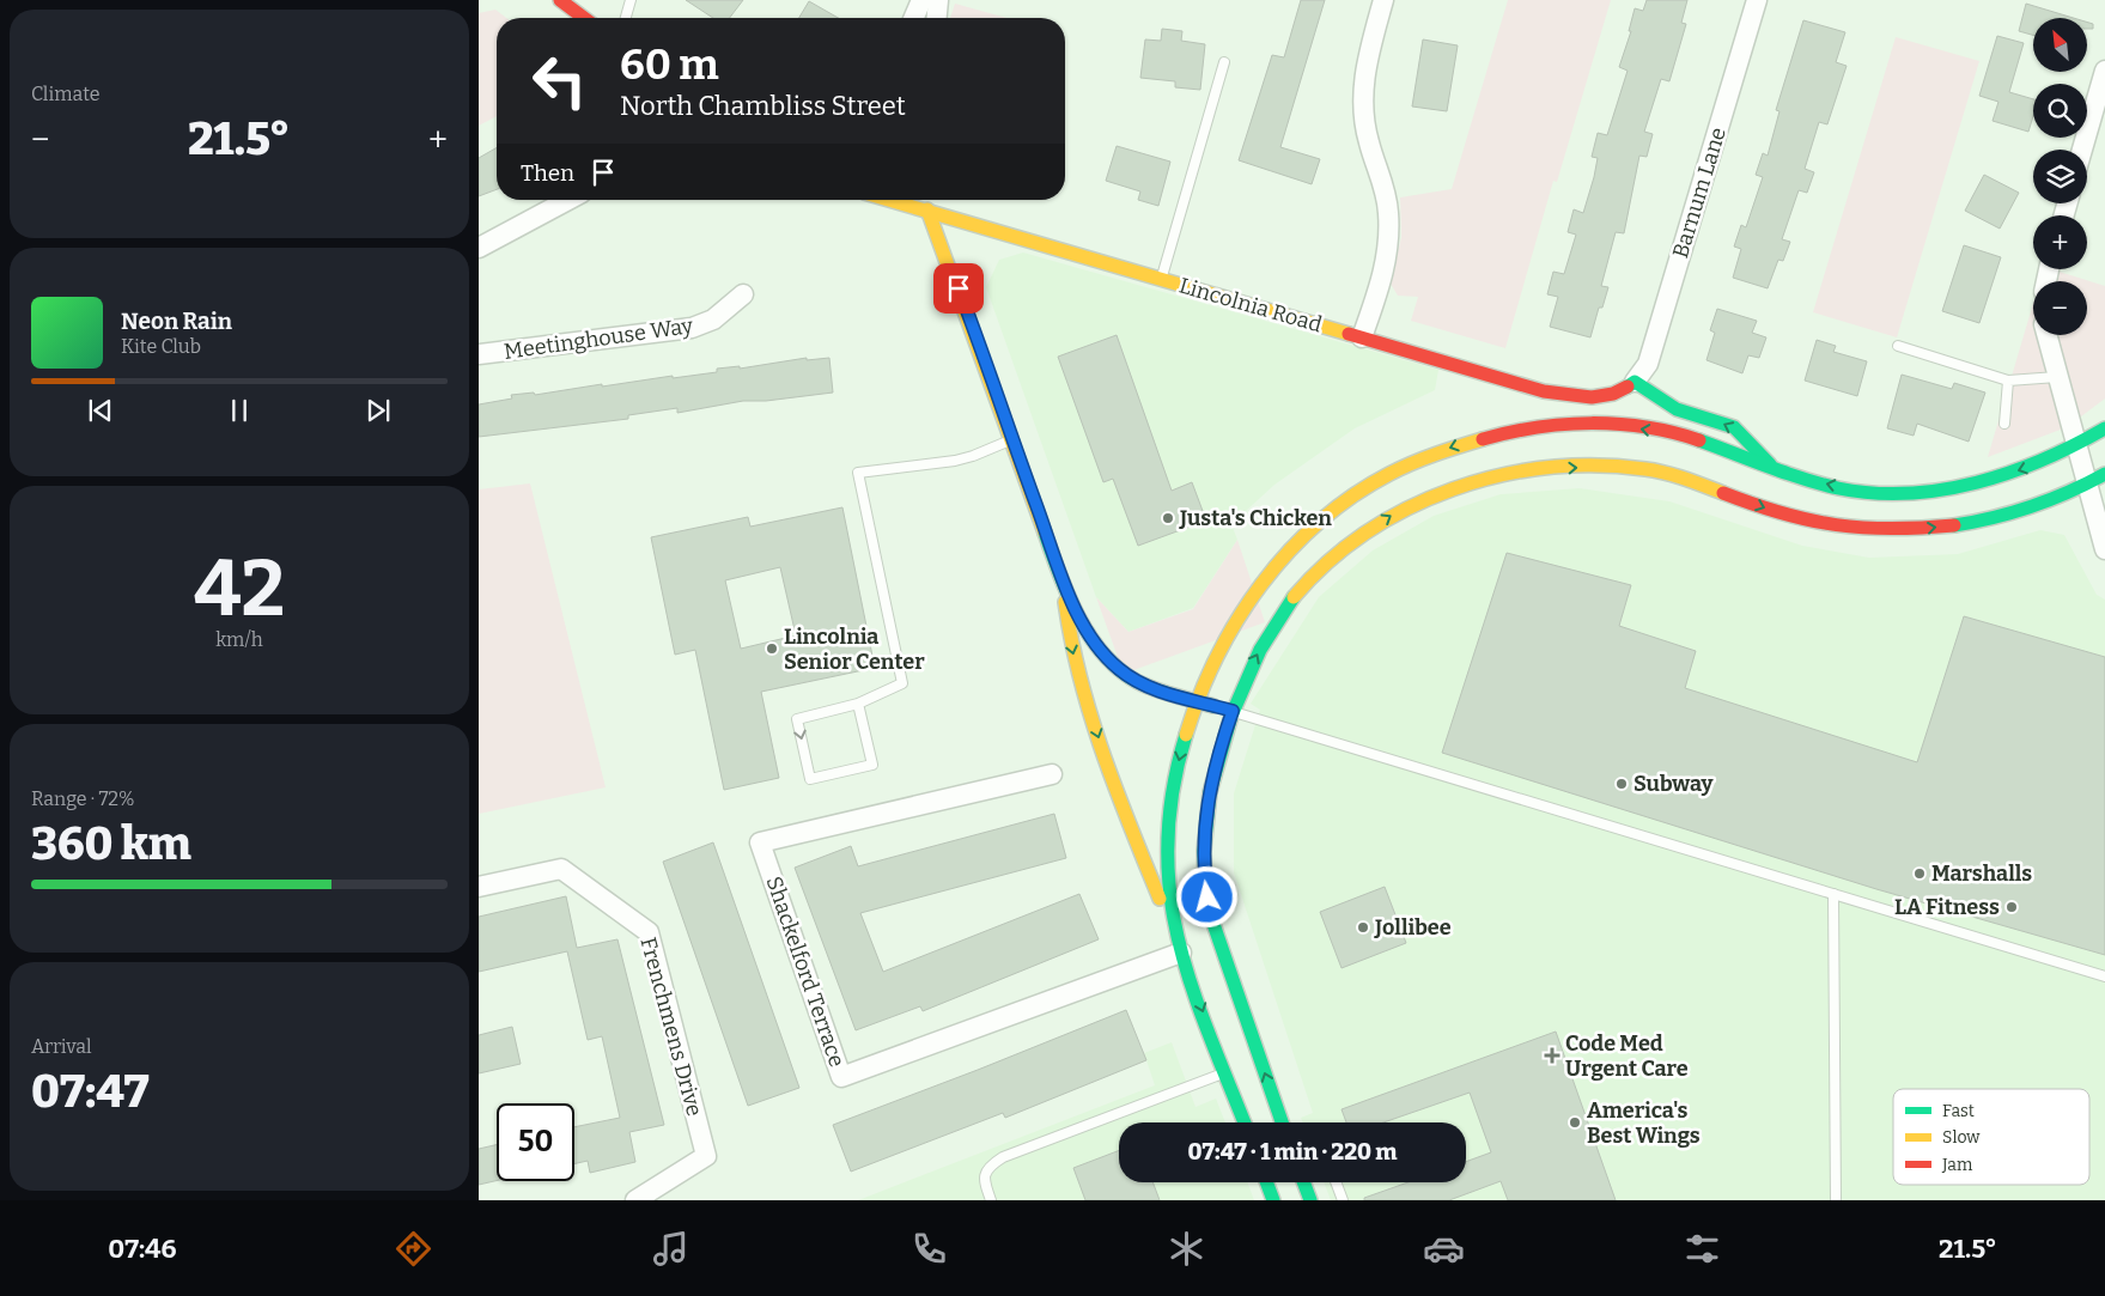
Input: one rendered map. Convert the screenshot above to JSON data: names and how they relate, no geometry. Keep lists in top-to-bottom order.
{
  "streets": {
    "main road": ["Lincolnia Road"],
    "street": [
      "Barnum Lane",
      "Meetinghouse Way",
      "Shackelford Terrace",
      "Frenchmens Drive"
    ]
  },
  "crossings": [
    ["Barnum Lane", "Lincolnia Road"]
  ],
  "places": {
    "other": [
      "Justa's Chicken",
      "Lincolnia Senior Center",
      "Subway",
      "Marshalls",
      "LA Fitness",
      "Jollibee",
      "America's Best Wings"
    ],
    "health": ["Code Med Urgent Care"]
  },
  "legend": ["Fast", "Slow", "Jam"],
  "north": "top left",
  "page": {
    "tile": [
      "Climate",
      ["42", "km/h"],
      ["Range · 72%", "360 km"],
      ["Arrival", "07:47"]
    ],
    "map_buttons": ["+", "−"],
    "turn": ["60 m", "North Chambliss Street"],
    "heat": ["−", "21.5°", "+"],
    "then": "Then",
    "song": ["Neon Rain", "Kite Club"],
    "limit": "50",
    "trip": "07:47 · 1 min · 220 m",
    "tabs": ["07:46", "21.5°"]
  }
}
